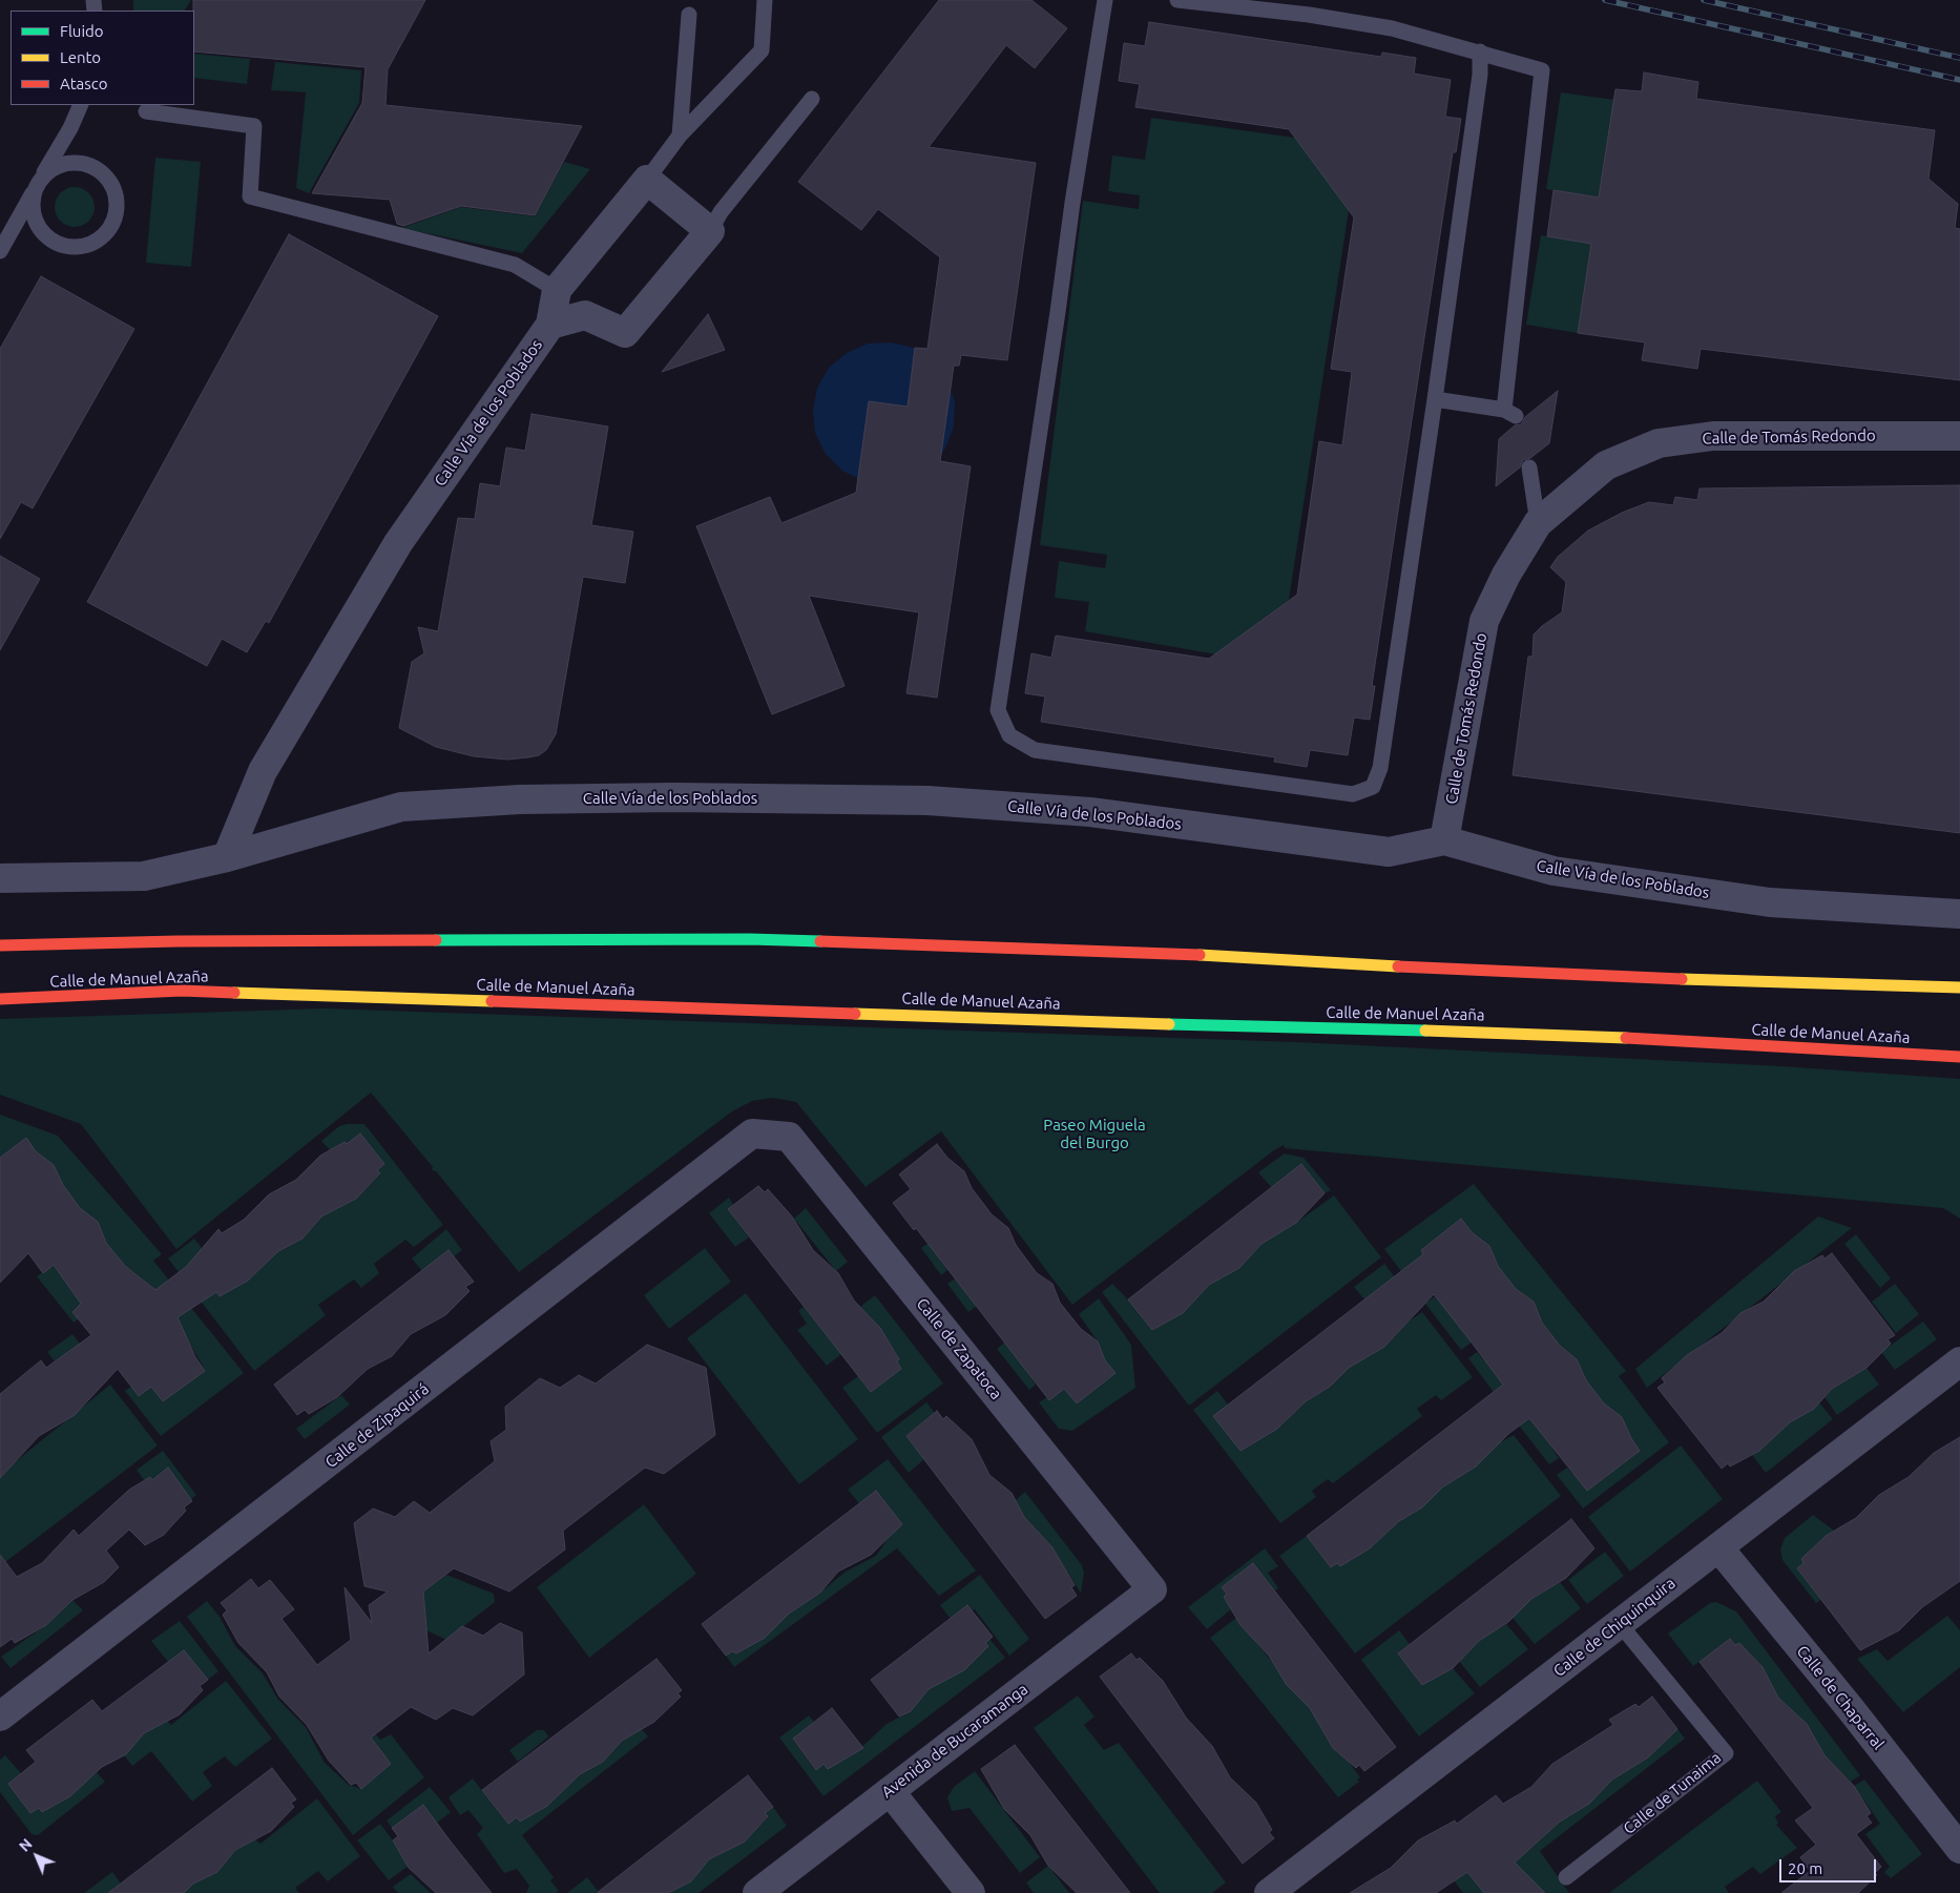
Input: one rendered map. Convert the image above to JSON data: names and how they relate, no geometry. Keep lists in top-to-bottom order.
{
  "streets": {
    "highway": ["Calle de Manuel Azaña"],
    "street": [
      "Calle Vía de los Poblados",
      "Calle de Tomás Redondo",
      "Calle de Zapatoca",
      "Calle de Zipaquirá",
      "Calle de Chiquinquira",
      "Calle de Chaparral",
      "Avenida de Bucaramanga"
    ],
    "lane": ["Calle de Tunaima"]
  },
  "crossings": [
    ["Calle Vía de los Poblados", "Calle de Tomás Redondo"],
    ["Calle de Zapatoca", "Calle de Zipaquirá"],
    ["Calle de Zapatoca", "Avenida de Bucaramanga"],
    ["Calle de Chiquinquira", "Calle de Chaparral"],
    ["Calle de Chiquinquira", "Calle de Tunaima"]
  ],
  "parks": ["Paseo Miguela del Burgo"],
  "legend": ["Fluido", "Lento", "Atasco"],
  "scale_bar": "20 m",
  "north": "top left"
}
